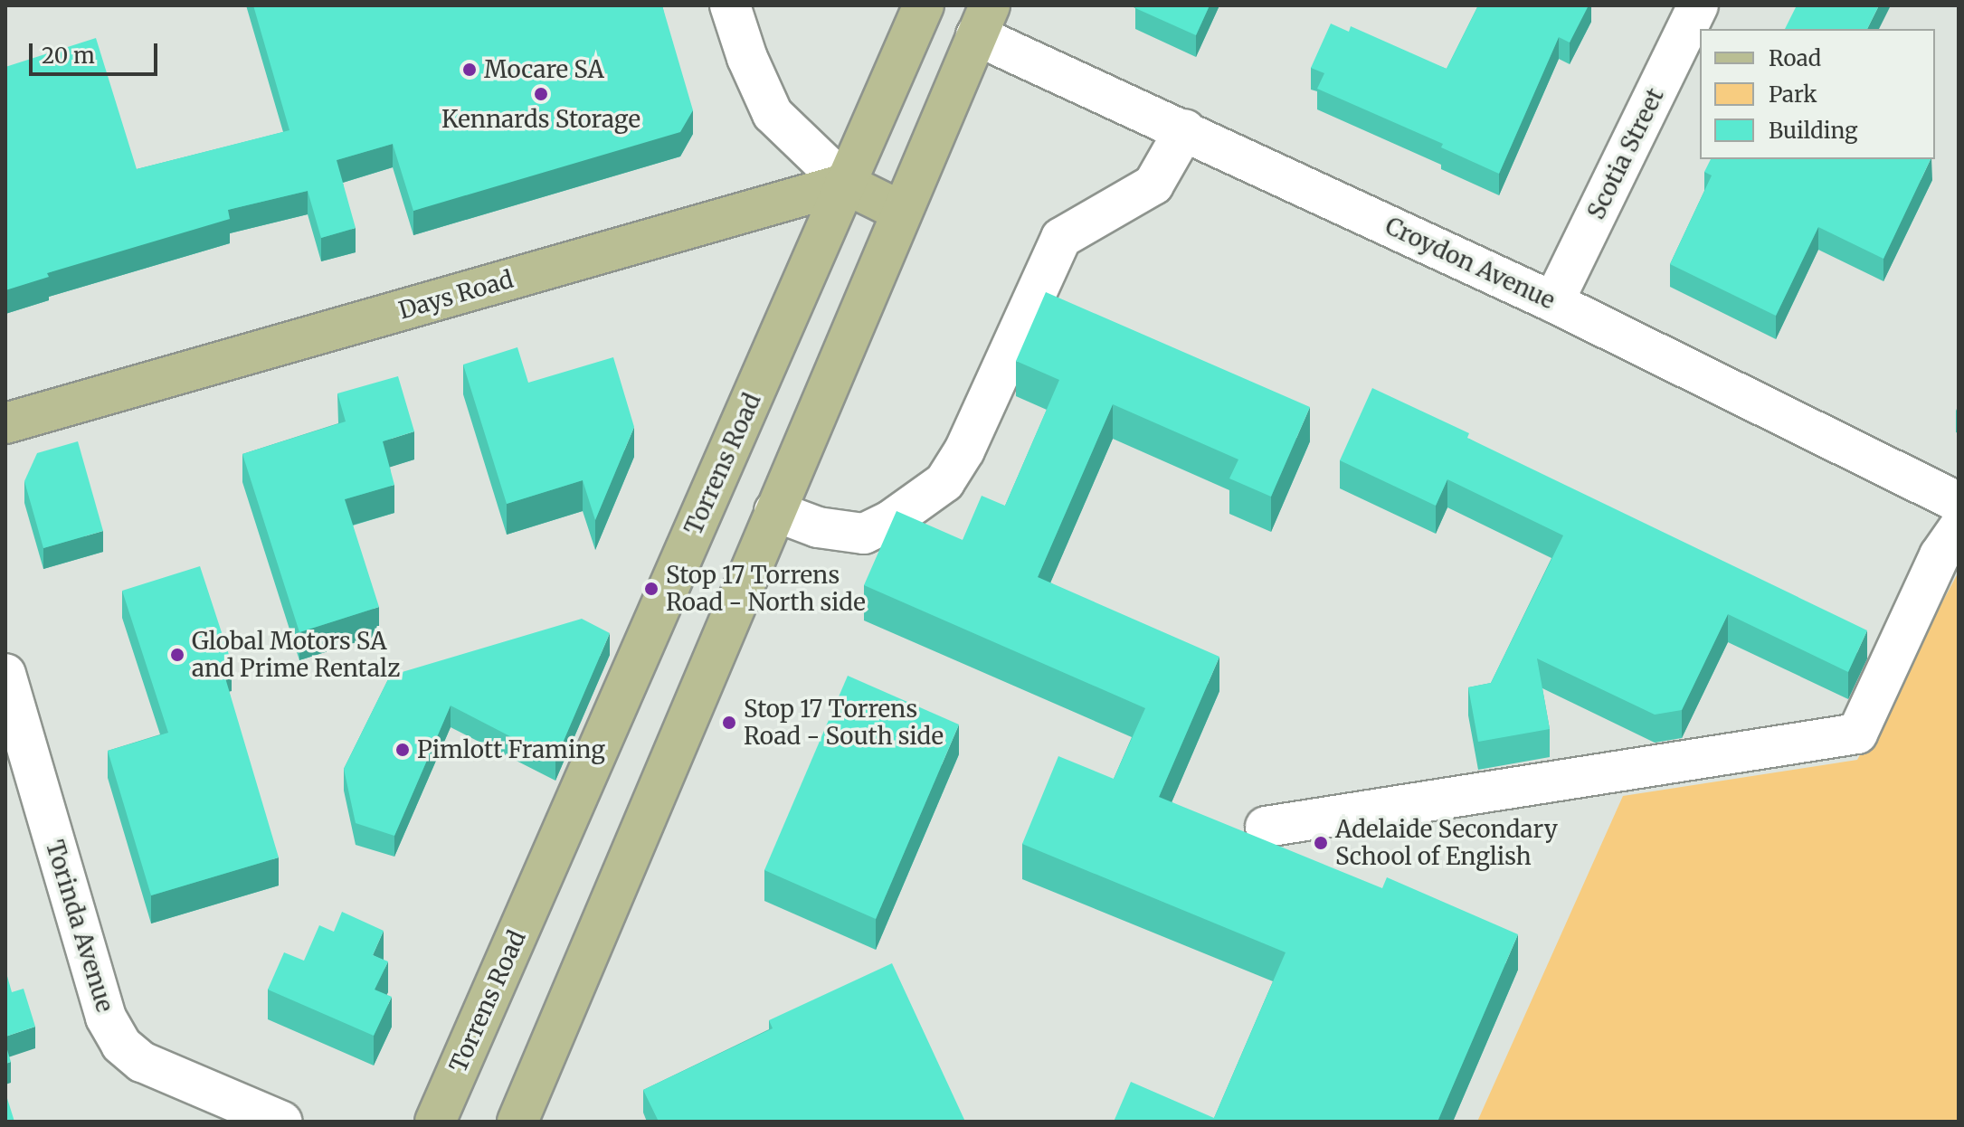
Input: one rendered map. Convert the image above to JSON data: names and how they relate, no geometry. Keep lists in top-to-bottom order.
{
  "streets": {
    "main road": ["Days Road", "Torrens Road"],
    "street": ["Scotia Street", "Croydon Avenue", "Torinda Avenue"]
  },
  "crossings": [
    ["Scotia Street", "Croydon Avenue"],
    ["Days Road", "Torrens Road"]
  ],
  "places": [
    "Mocare SA",
    "Kennards Storage",
    "Stop 17 Torrens Road - North side",
    "Global Motors SA and Prime Rentalz",
    "Stop 17 Torrens Road - South side",
    "Pimlott Framing",
    "Adelaide Secondary School of English"
  ],
  "legend": ["Road", "Park", "Building"],
  "scale_bar": "20 m"
}
